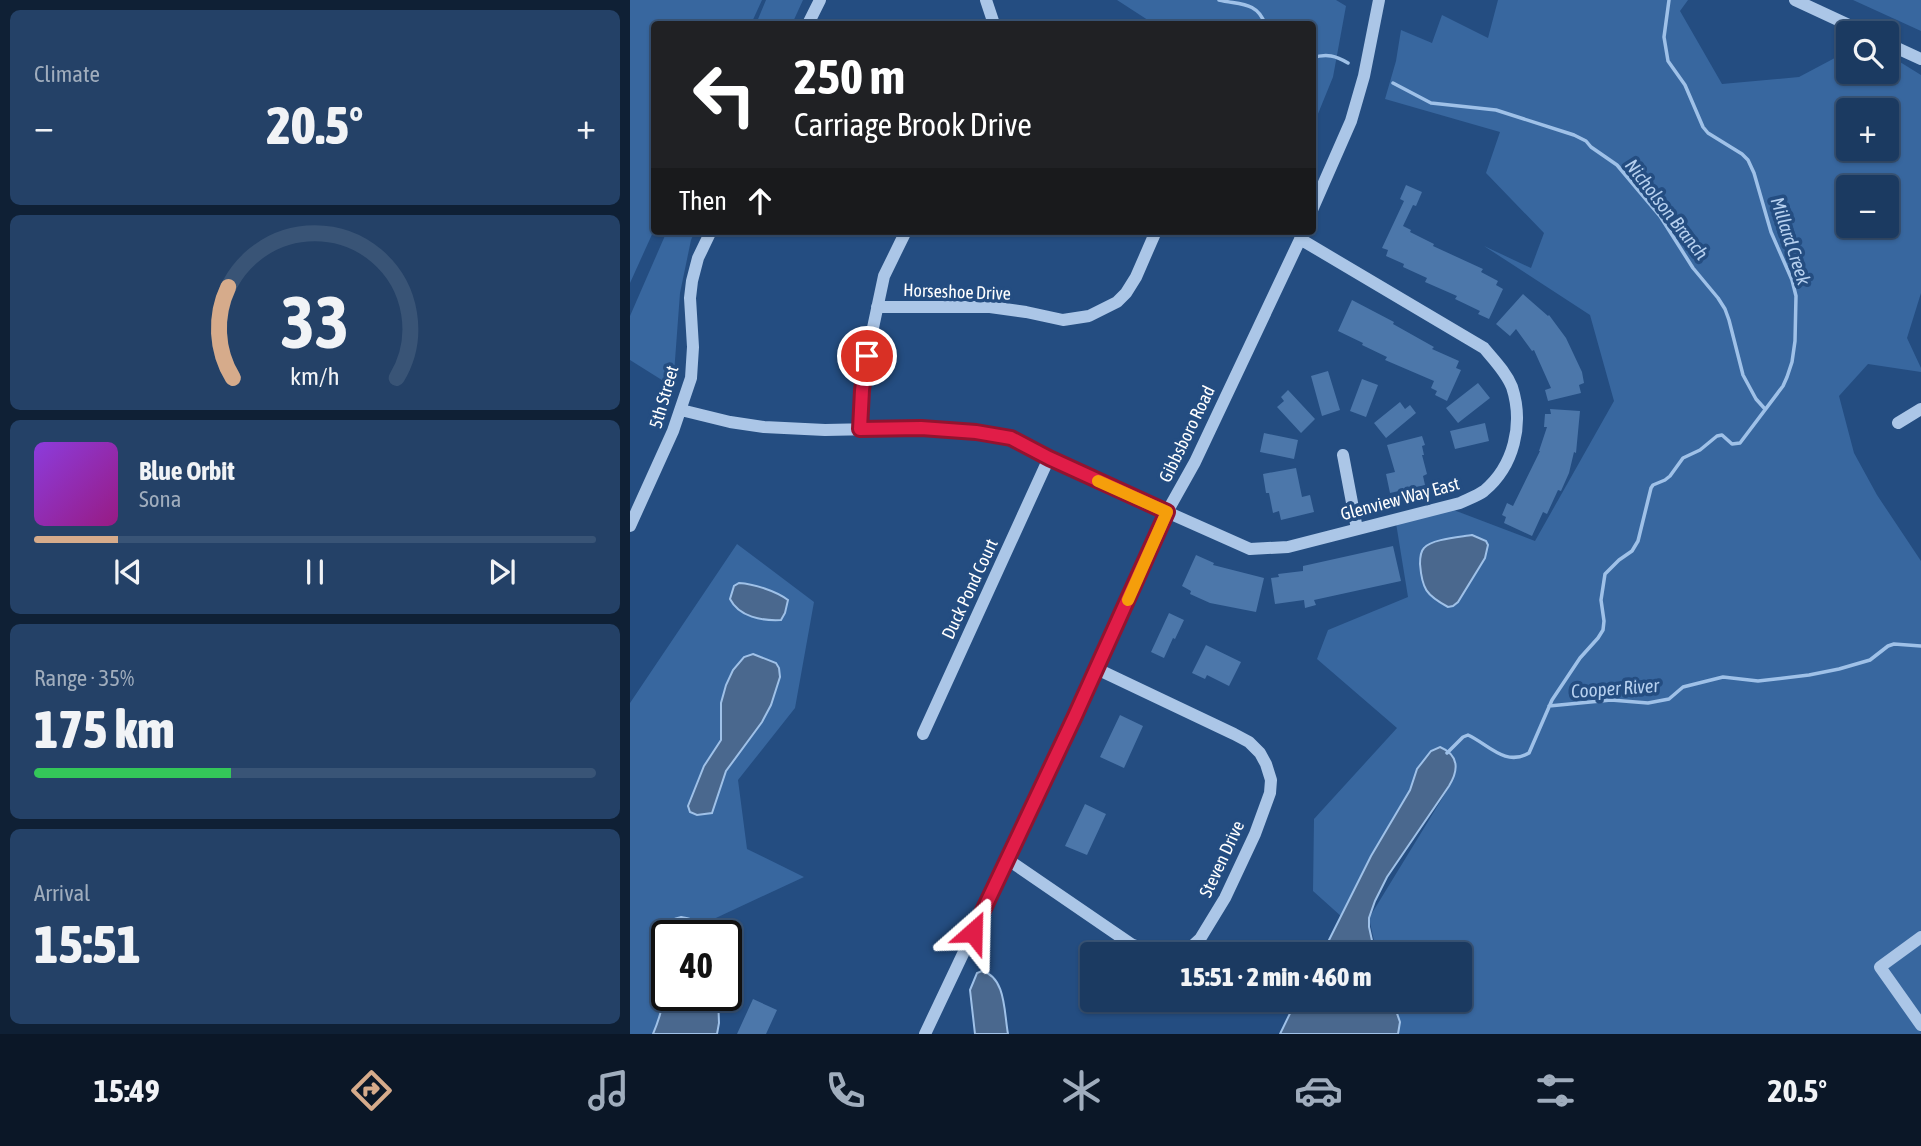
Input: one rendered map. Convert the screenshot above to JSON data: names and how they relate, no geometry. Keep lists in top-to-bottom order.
{
  "streets": {
    "street": [
      "Horseshoe Drive",
      "5th Street",
      "Gibbsboro Road",
      "Glenview Way East",
      "Duck Pond Court",
      "Steven Drive"
    ]
  },
  "crossings": [
    ["5th Street", "Glenview Way East"],
    ["Gibbsboro Road", "Glenview Way East"],
    ["Gibbsboro Road", "Steven Drive"],
    ["Glenview Way East", "Duck Pond Court"]
  ],
  "water": ["Nicholson Branch", "Millard Creek", "Cooper River"],
  "page": {
    "tile": [
      "Climate",
      ["Range · 35%", "175 km"],
      ["Arrival", "15:51"]
    ],
    "map_buttons": ["+", "−"],
    "turn": ["250 m", "Carriage Brook Drive"],
    "heat": ["−", "20.5°", "+"],
    "then": "Then",
    "song": ["Blue Orbit", "Sona"],
    "limit": "40",
    "trip": "15:51 · 2 min · 460 m",
    "tabs": ["15:49", "20.5°"],
    "gauge": ["33", "km/h"]
  }
}
